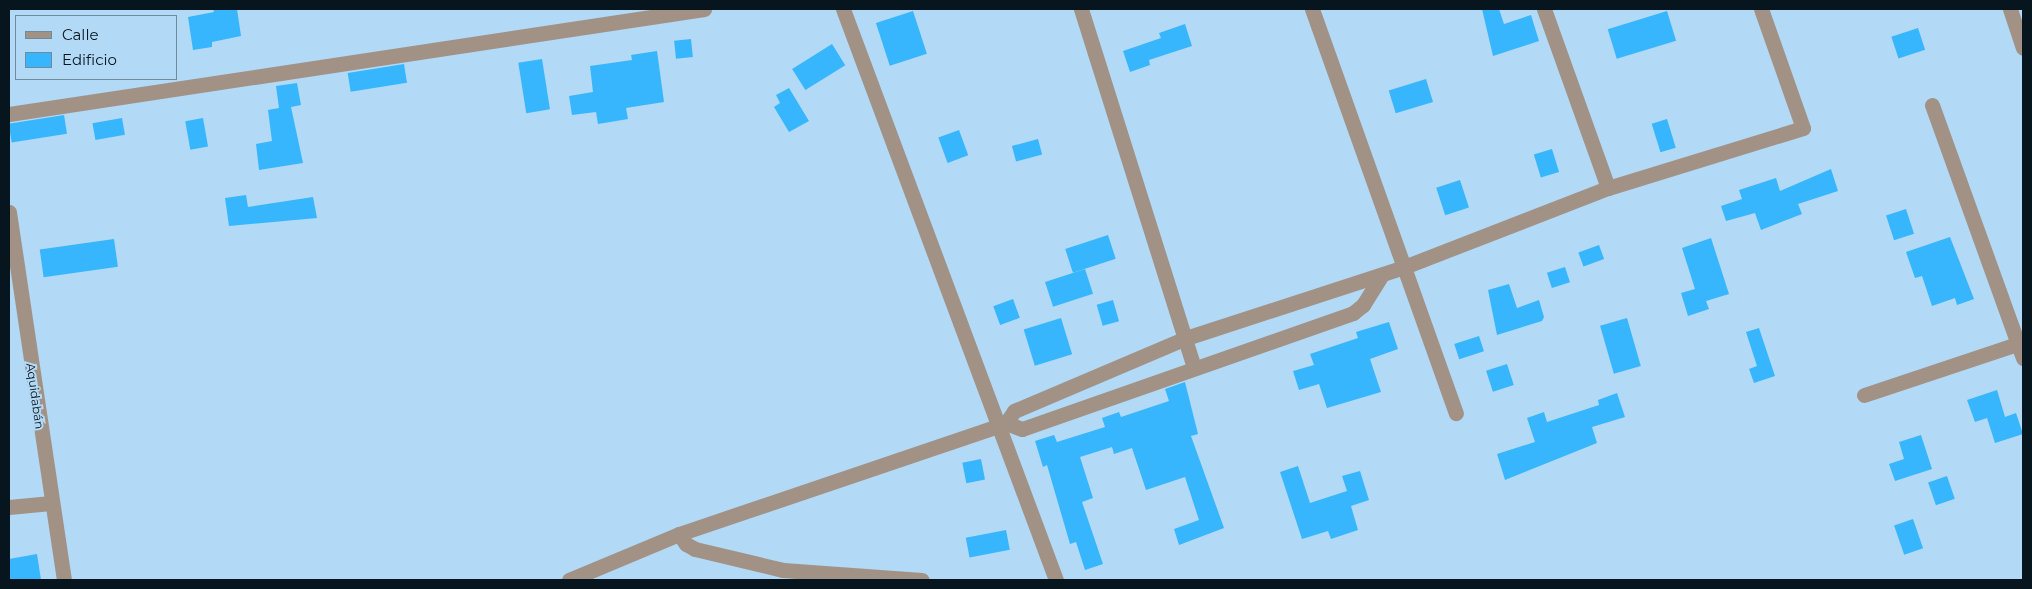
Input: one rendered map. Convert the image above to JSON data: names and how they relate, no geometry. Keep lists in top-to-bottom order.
{
  "streets": {
    "street": ["Aquidabán"]
  },
  "legend": ["Calle", "Edificio"]
}
